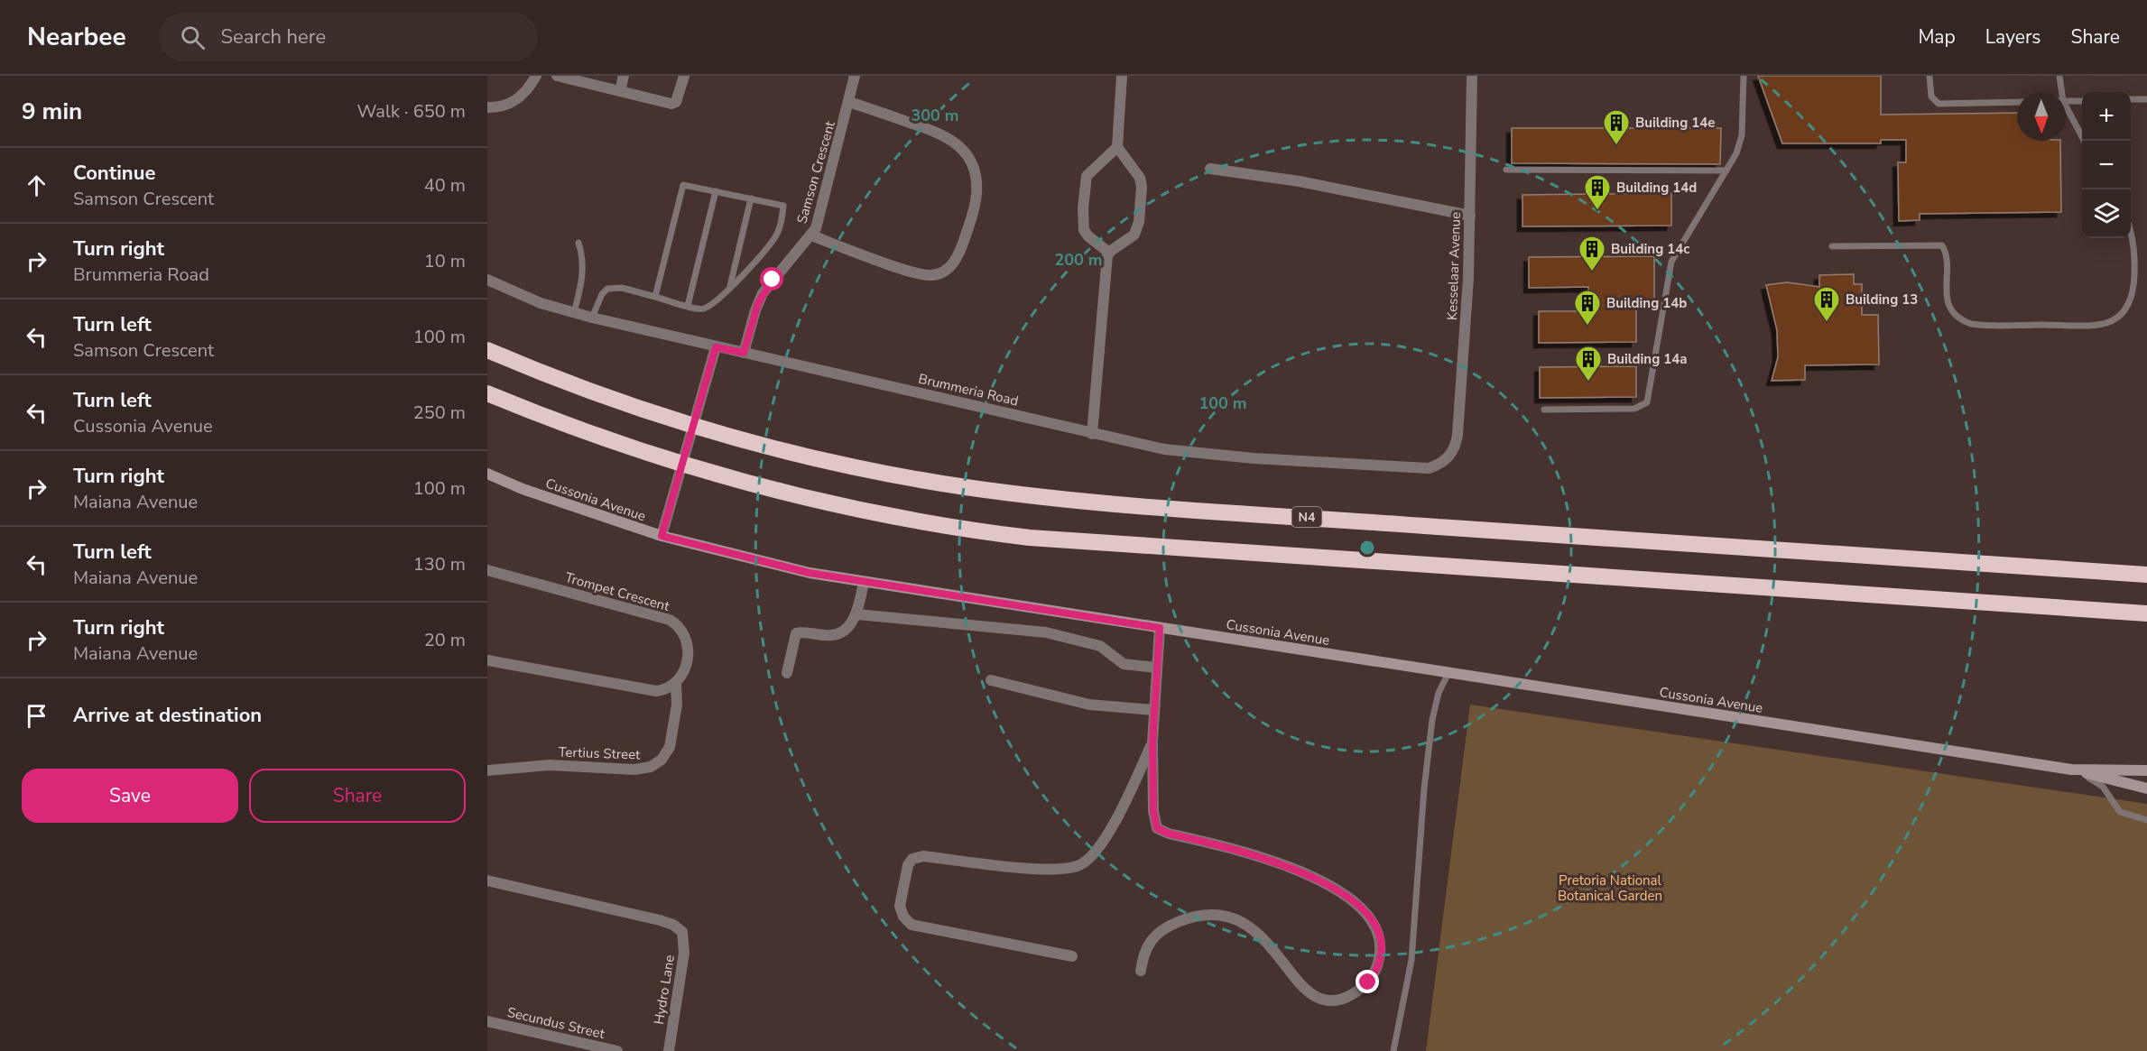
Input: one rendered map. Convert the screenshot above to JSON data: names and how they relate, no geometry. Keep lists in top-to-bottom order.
{
  "streets": {
    "highway": ["N4"],
    "main road": ["Cussonia Avenue"],
    "street": [
      "Samson Crescent",
      "Kesselaar Avenue",
      "Brummeria Road",
      "Trompet Crescent",
      "Tertius Street",
      "Hydro Lane",
      "Secundus Street"
    ]
  },
  "crossings": [
    ["Samson Crescent", "Brummeria Road"],
    ["Kesselaar Avenue", "Brummeria Road"],
    ["Trompet Crescent", "Tertius Street"]
  ],
  "parks": ["Pretoria National Botanical Garden"],
  "places": {
    "building": [
      "Building 14e",
      "Building 14d",
      "Building 14c",
      "Building 13",
      "Building 14b",
      "Building 14a"
    ]
  },
  "north": "bottom",
  "page": {
    "header": "Nearbee",
    "search": "Search here",
    "nav": ["Map", "Layers", "Share"],
    "heading": ["9 min", "Walk · 650 m"],
    "map_buttons": ["+", "−"],
    "list": [
      ["Continue", "Samson Crescent", "40 m"],
      ["Turn right", "Brummeria Road", "10 m"],
      ["Turn left", "Samson Crescent", "100 m"],
      ["Turn left", "Cussonia Avenue", "250 m"],
      ["Turn right", "Maiana Avenue", "100 m"],
      ["Turn left", "Maiana Avenue", "130 m"],
      ["Turn right", "Maiana Avenue", "20 m"],
      "Arrive at destination"
    ],
    "buttons": ["Save", "Share"]
  },
  "rings": ["300 m", "200 m", "100 m"]
}
